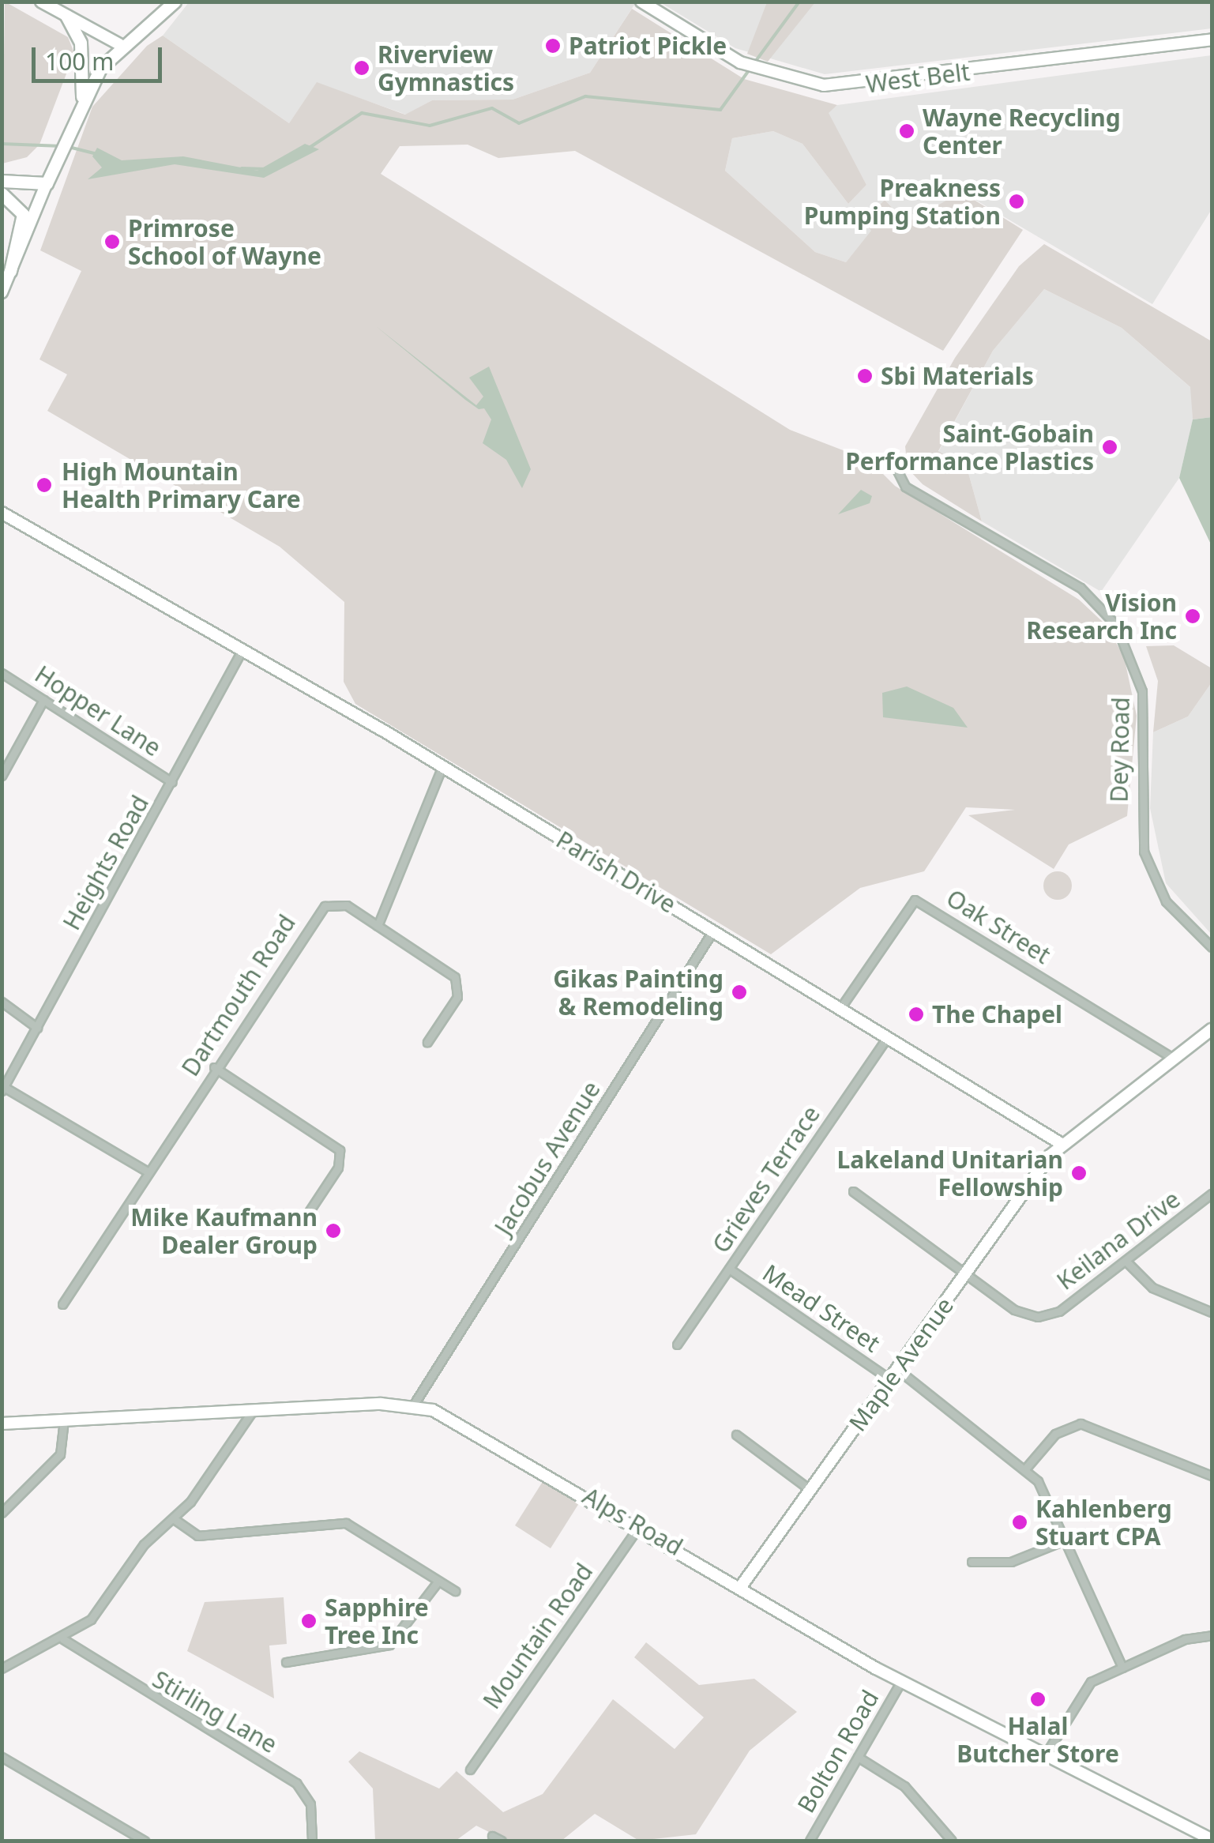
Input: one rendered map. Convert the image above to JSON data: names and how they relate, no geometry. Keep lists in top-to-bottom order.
{
  "streets": {
    "main road": [
      "West Belt",
      "Parish Drive",
      "Maple Avenue",
      "Alps Road"
    ],
    "street": [
      "Hopper Lane",
      "Dey Road",
      "Heights Road",
      "Oak Street",
      "Dartmouth Road",
      "Jacobus Avenue",
      "Grieves Terrace",
      "Keilana Drive",
      "Mead Street",
      "Mountain Road",
      "Stirling Lane",
      "Bolton Road"
    ]
  },
  "crossings": [
    ["Hopper Lane", "Heights Road"],
    ["Heights Road", "Parish Drive"],
    ["Parish Drive", "Oak Street"],
    ["Parish Drive", "Jacobus Avenue"],
    ["Parish Drive", "Grieves Terrace"],
    ["Parish Drive", "Maple Avenue"],
    ["Jacobus Avenue", "Alps Road"],
    ["Grieves Terrace", "Mead Street"],
    ["Keilana Drive", "Maple Avenue"],
    ["Mead Street", "Maple Avenue"],
    ["Maple Avenue", "Alps Road"],
    ["Alps Road", "Mountain Road"],
    ["Alps Road", "Bolton Road"]
  ],
  "places": [
    "Patriot Pickle",
    "Riverview Gymnastics",
    "Wayne Recycling Center",
    "Preakness Pumping Station",
    "Primrose School of Wayne",
    "Sbi Materials",
    "Saint-Gobain Performance Plastics",
    "High Mountain Health Primary Care",
    "Vision Research Inc",
    "Gikas Painting & Remodeling",
    "The Chapel",
    "Lakeland Unitarian Fellowship",
    "Mike Kaufmann Dealer Group",
    "Kahlenberg Stuart CPA",
    "Sapphire Tree Inc",
    "Halal Butcher Store"
  ],
  "scale_bar": "100 m"
}
